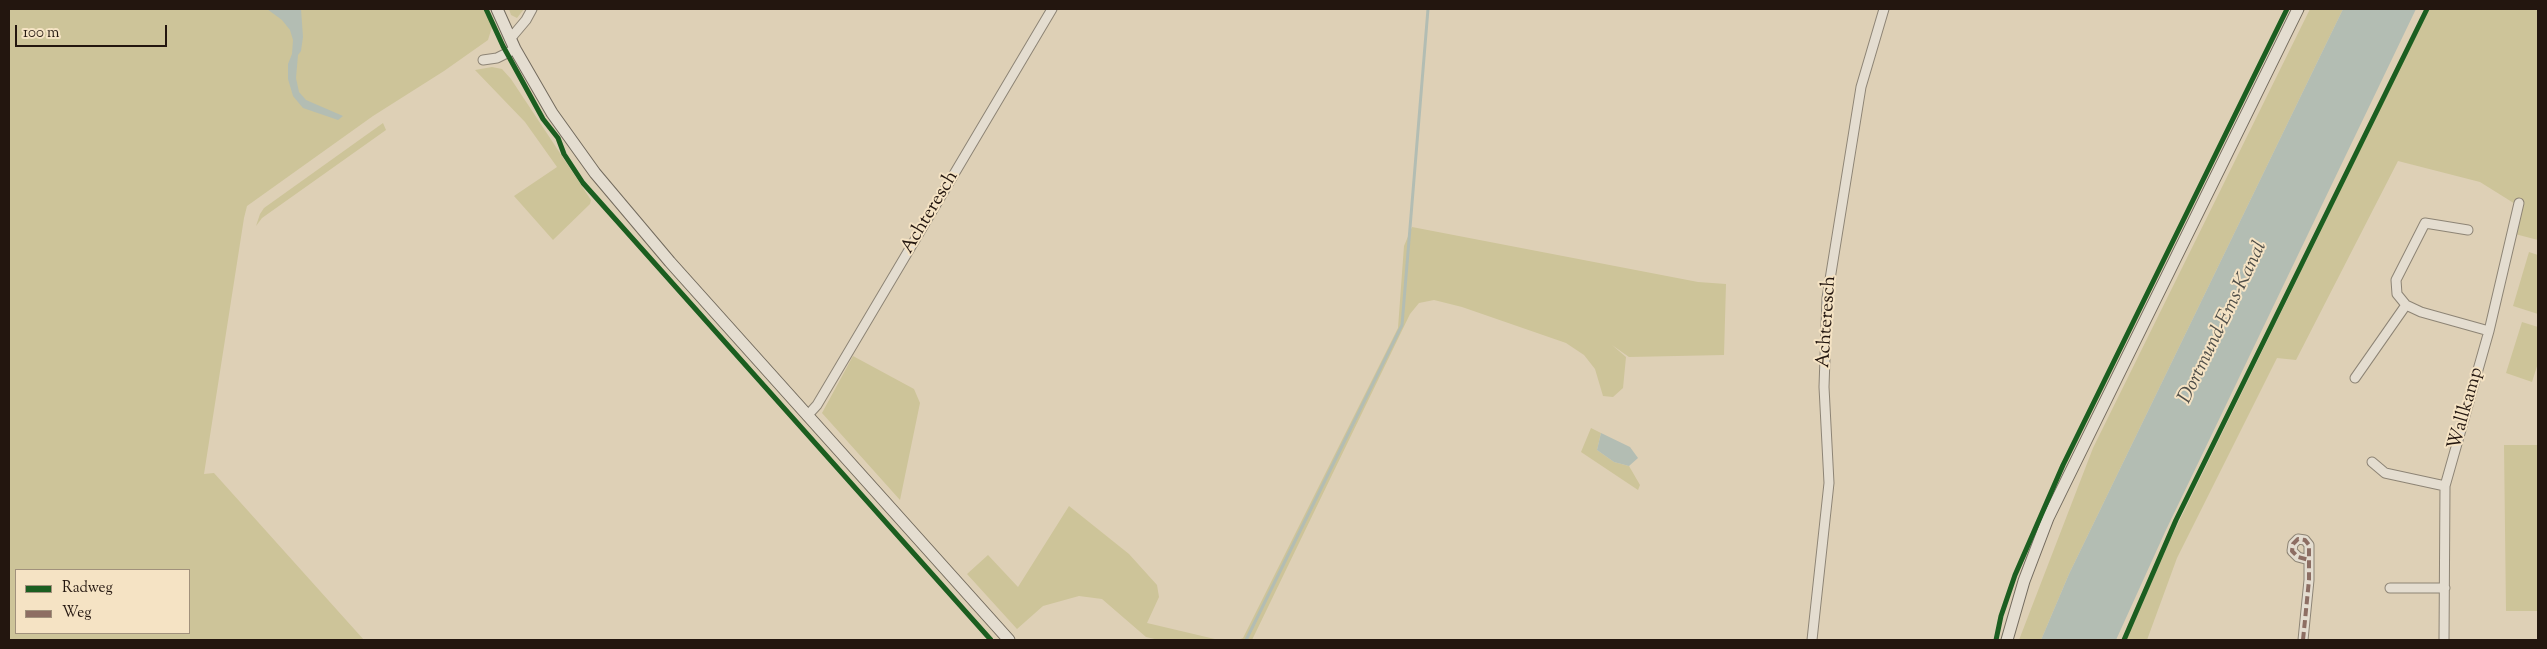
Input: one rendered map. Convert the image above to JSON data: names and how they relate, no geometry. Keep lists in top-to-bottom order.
{
  "streets": {
    "street": ["Achteresch", "Wallkamp"]
  },
  "water": ["Dortmund-Ems-Kanal"],
  "legend": ["Radweg", "Weg"],
  "scale_bar": "100 m"
}
